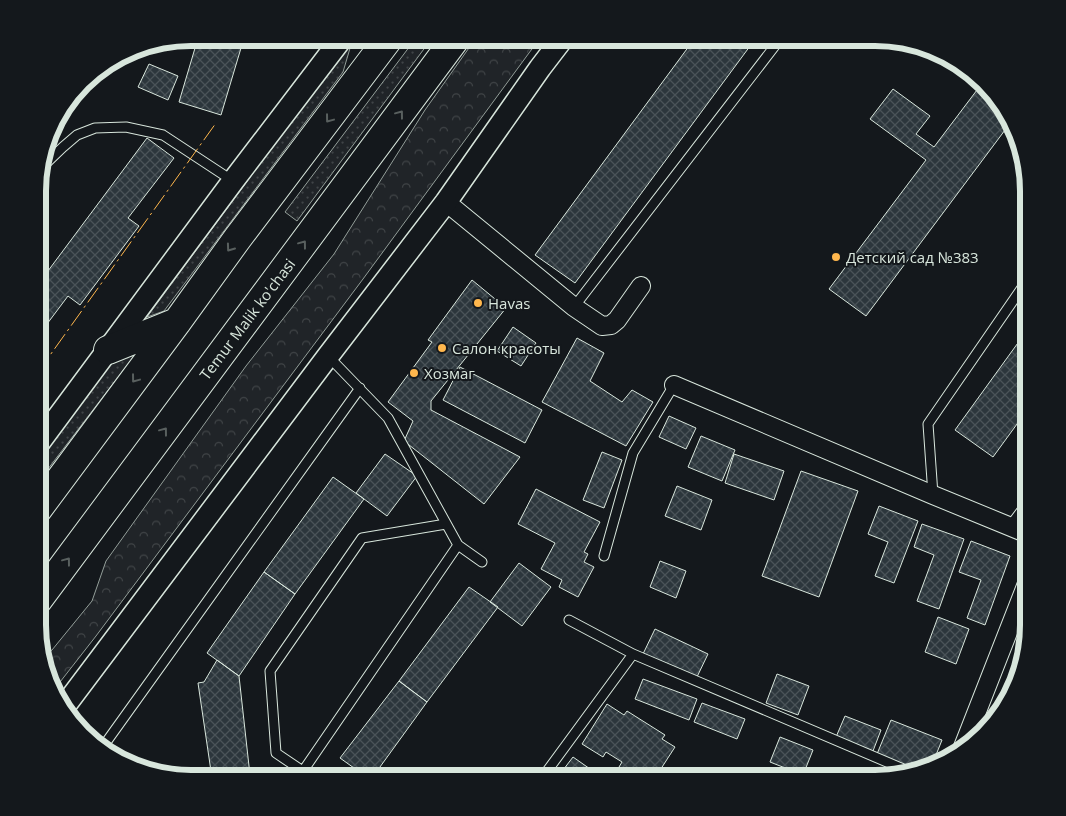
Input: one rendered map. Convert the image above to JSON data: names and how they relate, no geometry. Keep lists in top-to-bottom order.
{
  "streets": {
    "highway": ["Temur Malik ko'chasi"]
  },
  "places": [
    "Детский сад №383",
    "Havas",
    "Салон красоты",
    "Хозмаг"
  ]
}
